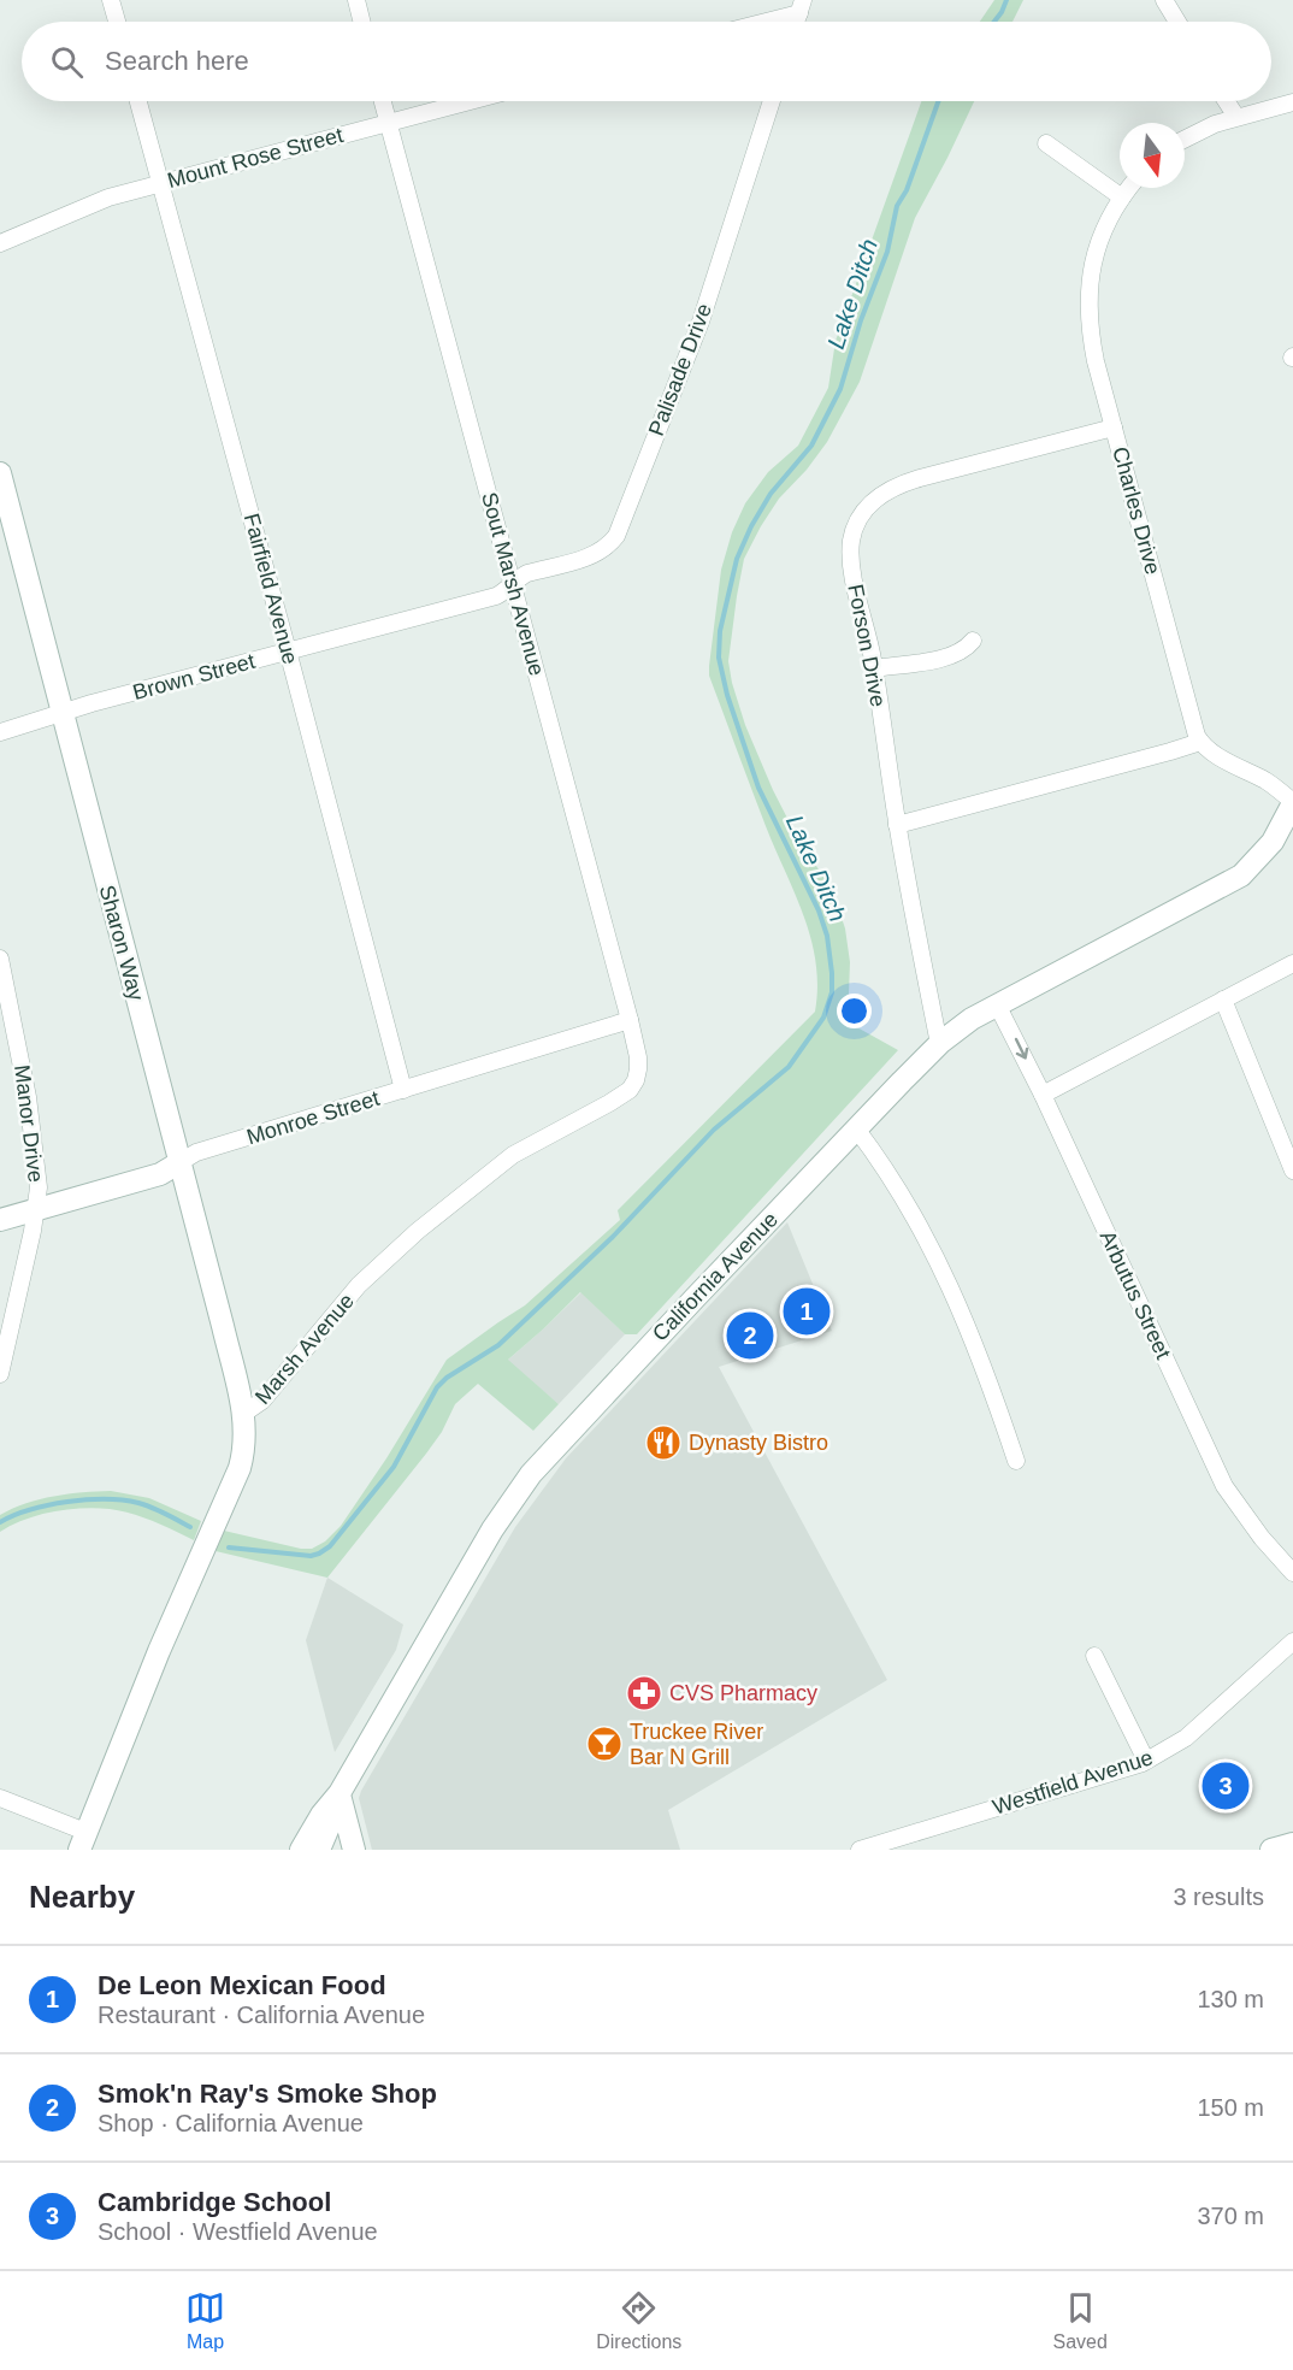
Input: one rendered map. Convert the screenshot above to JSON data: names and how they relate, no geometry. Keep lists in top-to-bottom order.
{
  "streets": {
    "street": [
      "Mount Rose Street",
      "Palisade Drive",
      "Charles Drive",
      "Sout Marsh Avenue",
      "Fairfield Avenue",
      "Forson Drive",
      "Brown Street",
      "Sharon Way",
      "Monroe Street",
      "Manor Drive",
      "California Avenue",
      "Arbutus Street",
      "Marsh Avenue",
      "Westfield Avenue"
    ]
  },
  "crossings": [
    ["Mount Rose Street", "Sout Marsh Avenue"],
    ["Mount Rose Street", "Fairfield Avenue"],
    ["Palisade Drive", "Sout Marsh Avenue"],
    ["Palisade Drive", "Brown Street"],
    ["Charles Drive", "Forson Drive"],
    ["Sout Marsh Avenue", "Brown Street"],
    ["Sout Marsh Avenue", "Monroe Street"],
    ["Sout Marsh Avenue", "Marsh Avenue"],
    ["Fairfield Avenue", "Brown Street"],
    ["Fairfield Avenue", "Monroe Street"],
    ["Forson Drive", "California Avenue"],
    ["Brown Street", "Sharon Way"],
    ["Sharon Way", "Monroe Street"],
    ["Sharon Way", "Marsh Avenue"],
    ["Monroe Street", "Manor Drive"],
    ["California Avenue", "Arbutus Street"]
  ],
  "water": ["Lake Ditch"],
  "places": {
    "restaurant": ["Dynasty Bistro"],
    "pharmacy": ["CVS Pharmacy"],
    "bar": ["Truckee River Bar N Grill"]
  },
  "north": "bottom",
  "page": {
    "search": "Search here",
    "pins": ["1", "2", "3"],
    "heading": ["Nearby", "3 results"],
    "list": [
      {
        "mark": "1",
        "name": "De Leon Mexican Food",
        "note": "Restaurant · California Avenue",
        "value": "130 m"
      },
      {
        "mark": "2",
        "name": "Smok'n Ray's Smoke Shop",
        "note": "Shop · California Avenue",
        "value": "150 m"
      },
      {
        "mark": "3",
        "name": "Cambridge School",
        "note": "School · Westfield Avenue",
        "value": "370 m"
      }
    ],
    "nav": ["Map", "Directions", "Saved"]
  }
}
